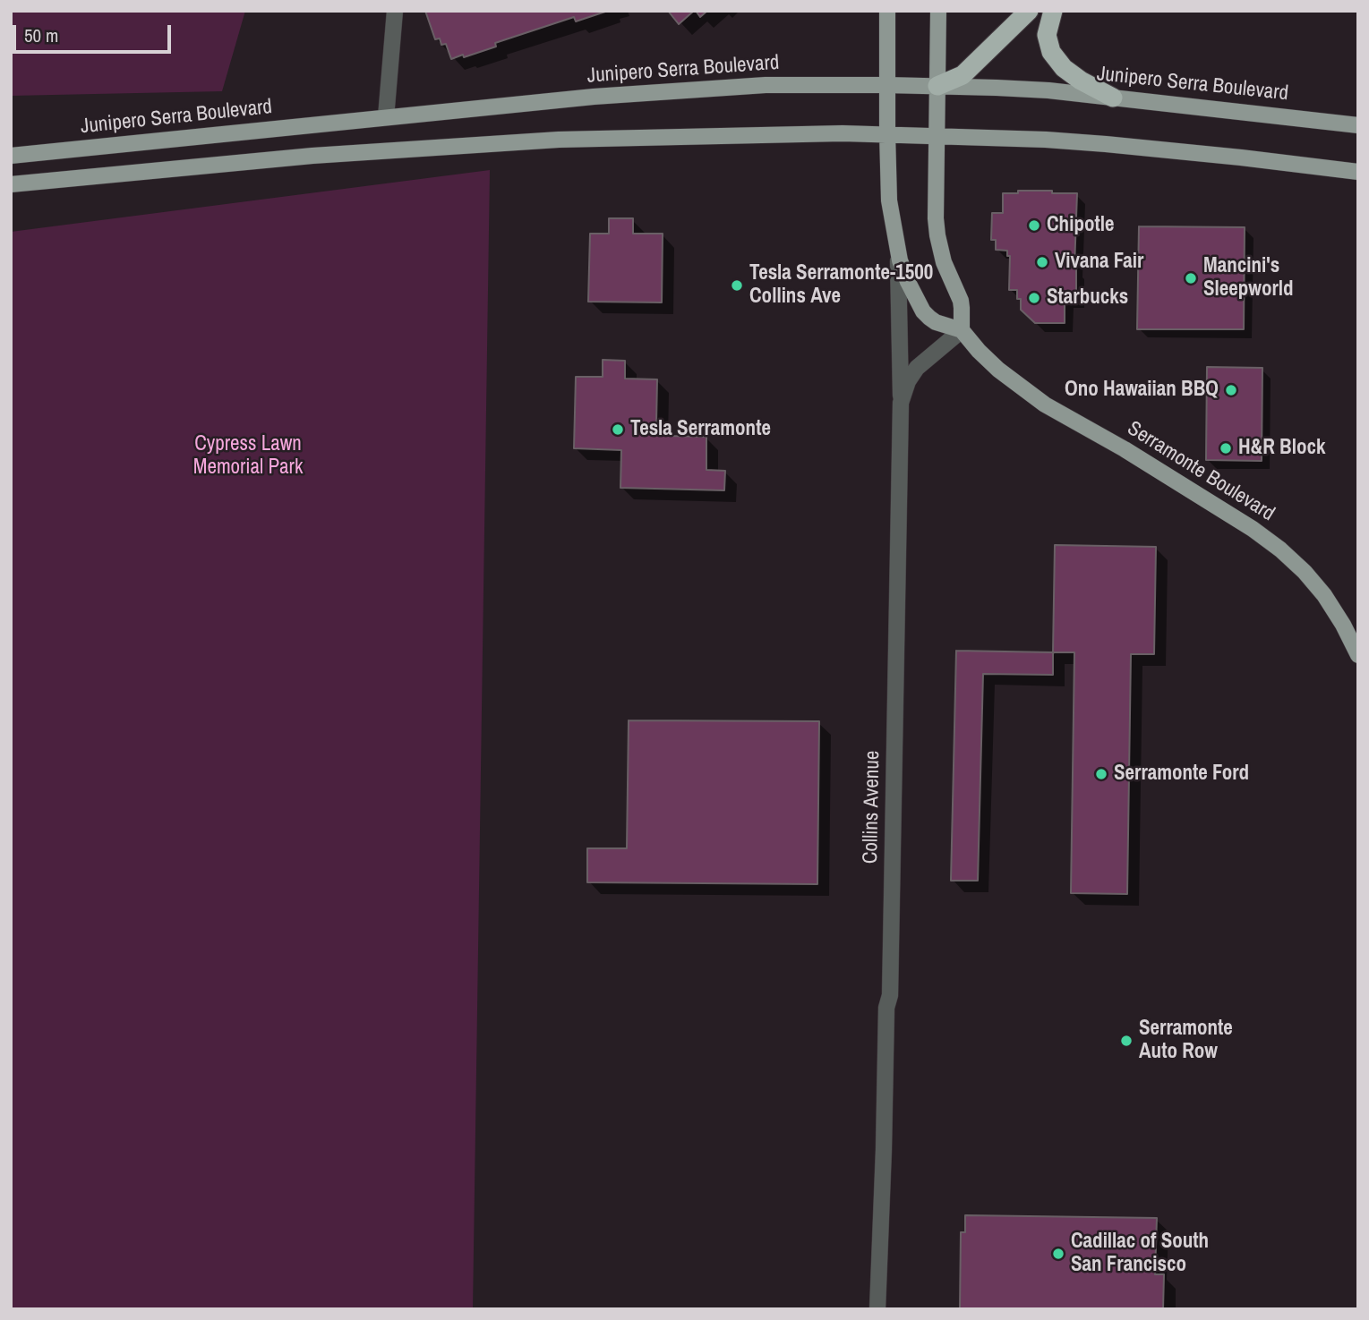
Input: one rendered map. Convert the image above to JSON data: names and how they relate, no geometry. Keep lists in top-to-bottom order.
{
  "streets": {
    "main road": ["Junipero Serra Boulevard", "Serramonte Boulevard"],
    "street": ["Collins Avenue"]
  },
  "crossings": [
    ["Junipero Serra Boulevard", "Serramonte Boulevard"],
    ["Serramonte Boulevard", "Collins Avenue"]
  ],
  "parks": ["Cypress Lawn Memorial Park"],
  "places": [
    "Chipotle",
    "Vivana Fair",
    "Mancini's Sleepworld",
    "Tesla Serramonte-1500 Collins Ave",
    "Starbucks",
    "Ono Hawaiian BBQ",
    "Tesla Serramonte",
    "H&R Block",
    "Serramonte Ford",
    "Serramonte Auto Row",
    "Cadillac of South San Francisco"
  ],
  "scale_bar": "50 m"
}
